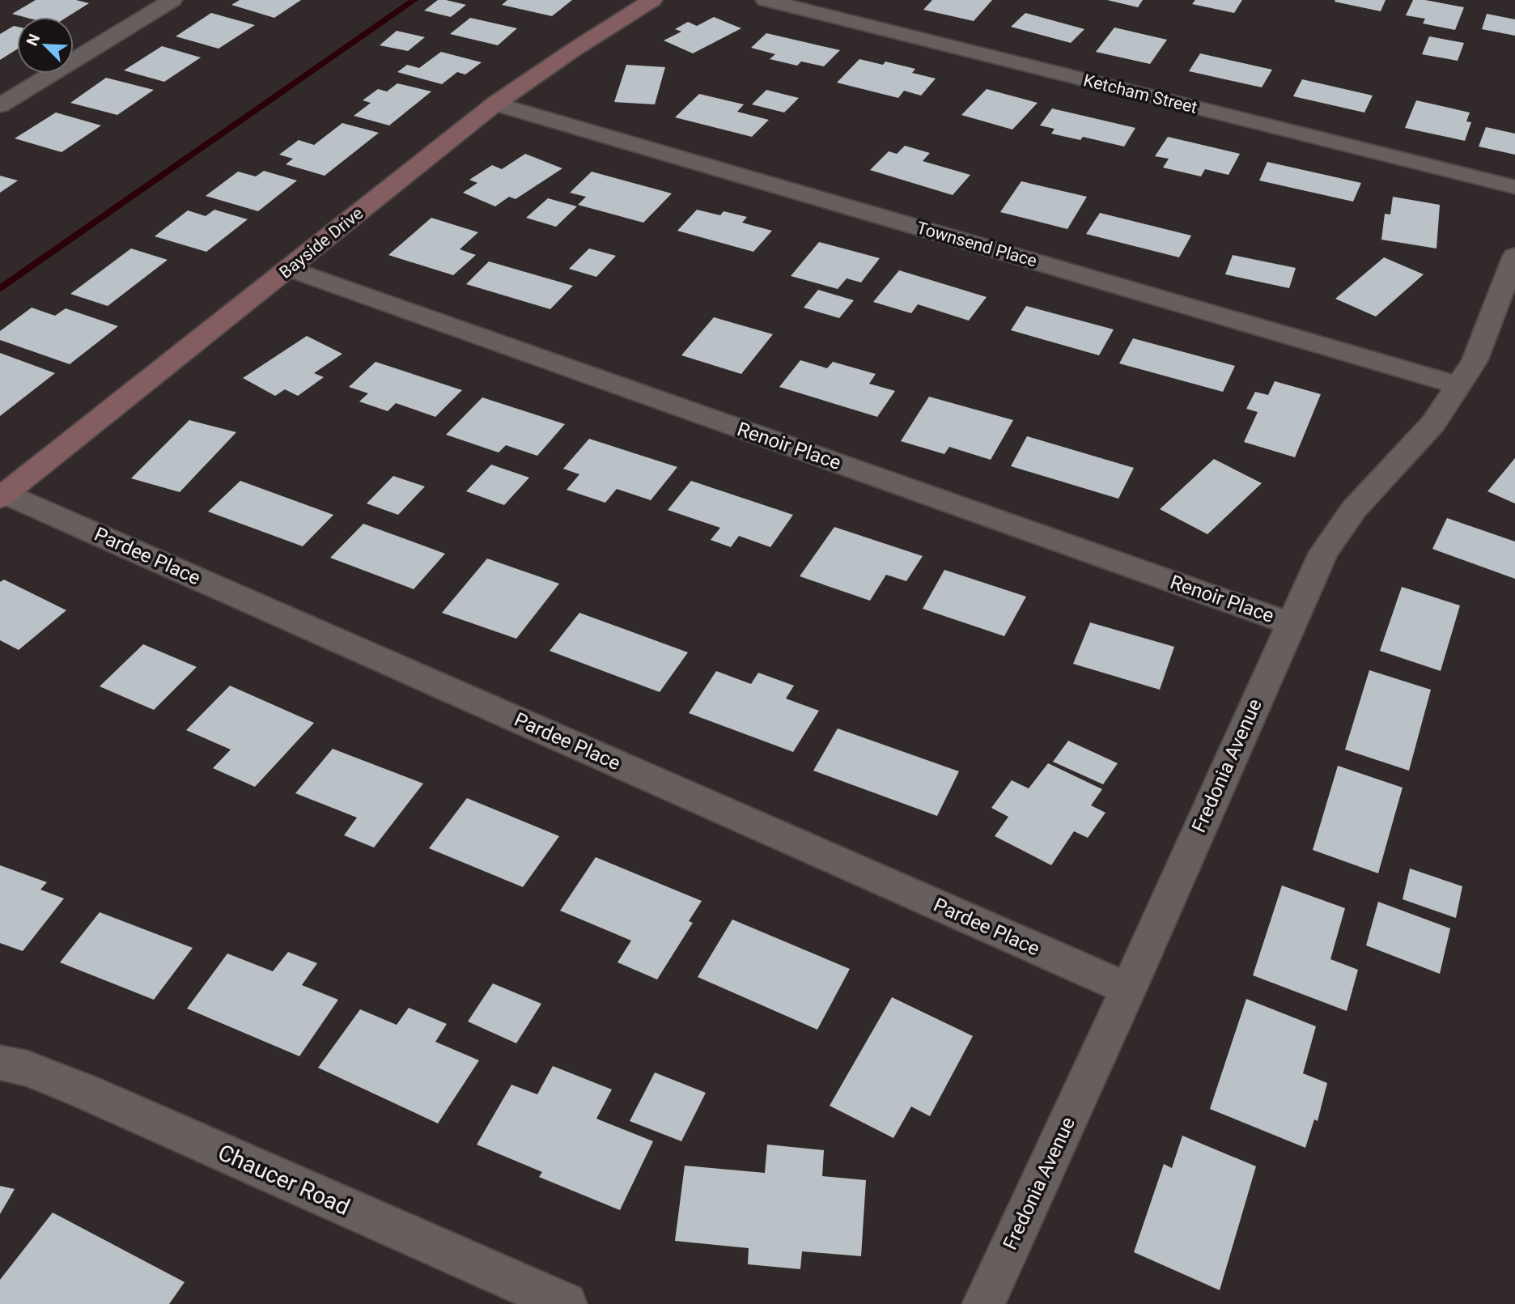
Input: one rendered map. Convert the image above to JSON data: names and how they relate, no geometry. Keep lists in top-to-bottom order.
{
  "streets": {
    "street": [
      "Ketcham Street",
      "Bayside Drive",
      "Townsend Place",
      "Renoir Place",
      "Pardee Place",
      "Fredonia Avenue",
      "Chaucer Road"
    ]
  },
  "crossings": [
    ["Bayside Drive", "Townsend Place"],
    ["Bayside Drive", "Renoir Place"],
    ["Bayside Drive", "Pardee Place"],
    ["Townsend Place", "Fredonia Avenue"],
    ["Renoir Place", "Fredonia Avenue"],
    ["Pardee Place", "Fredonia Avenue"]
  ],
  "north": "top left"
}
